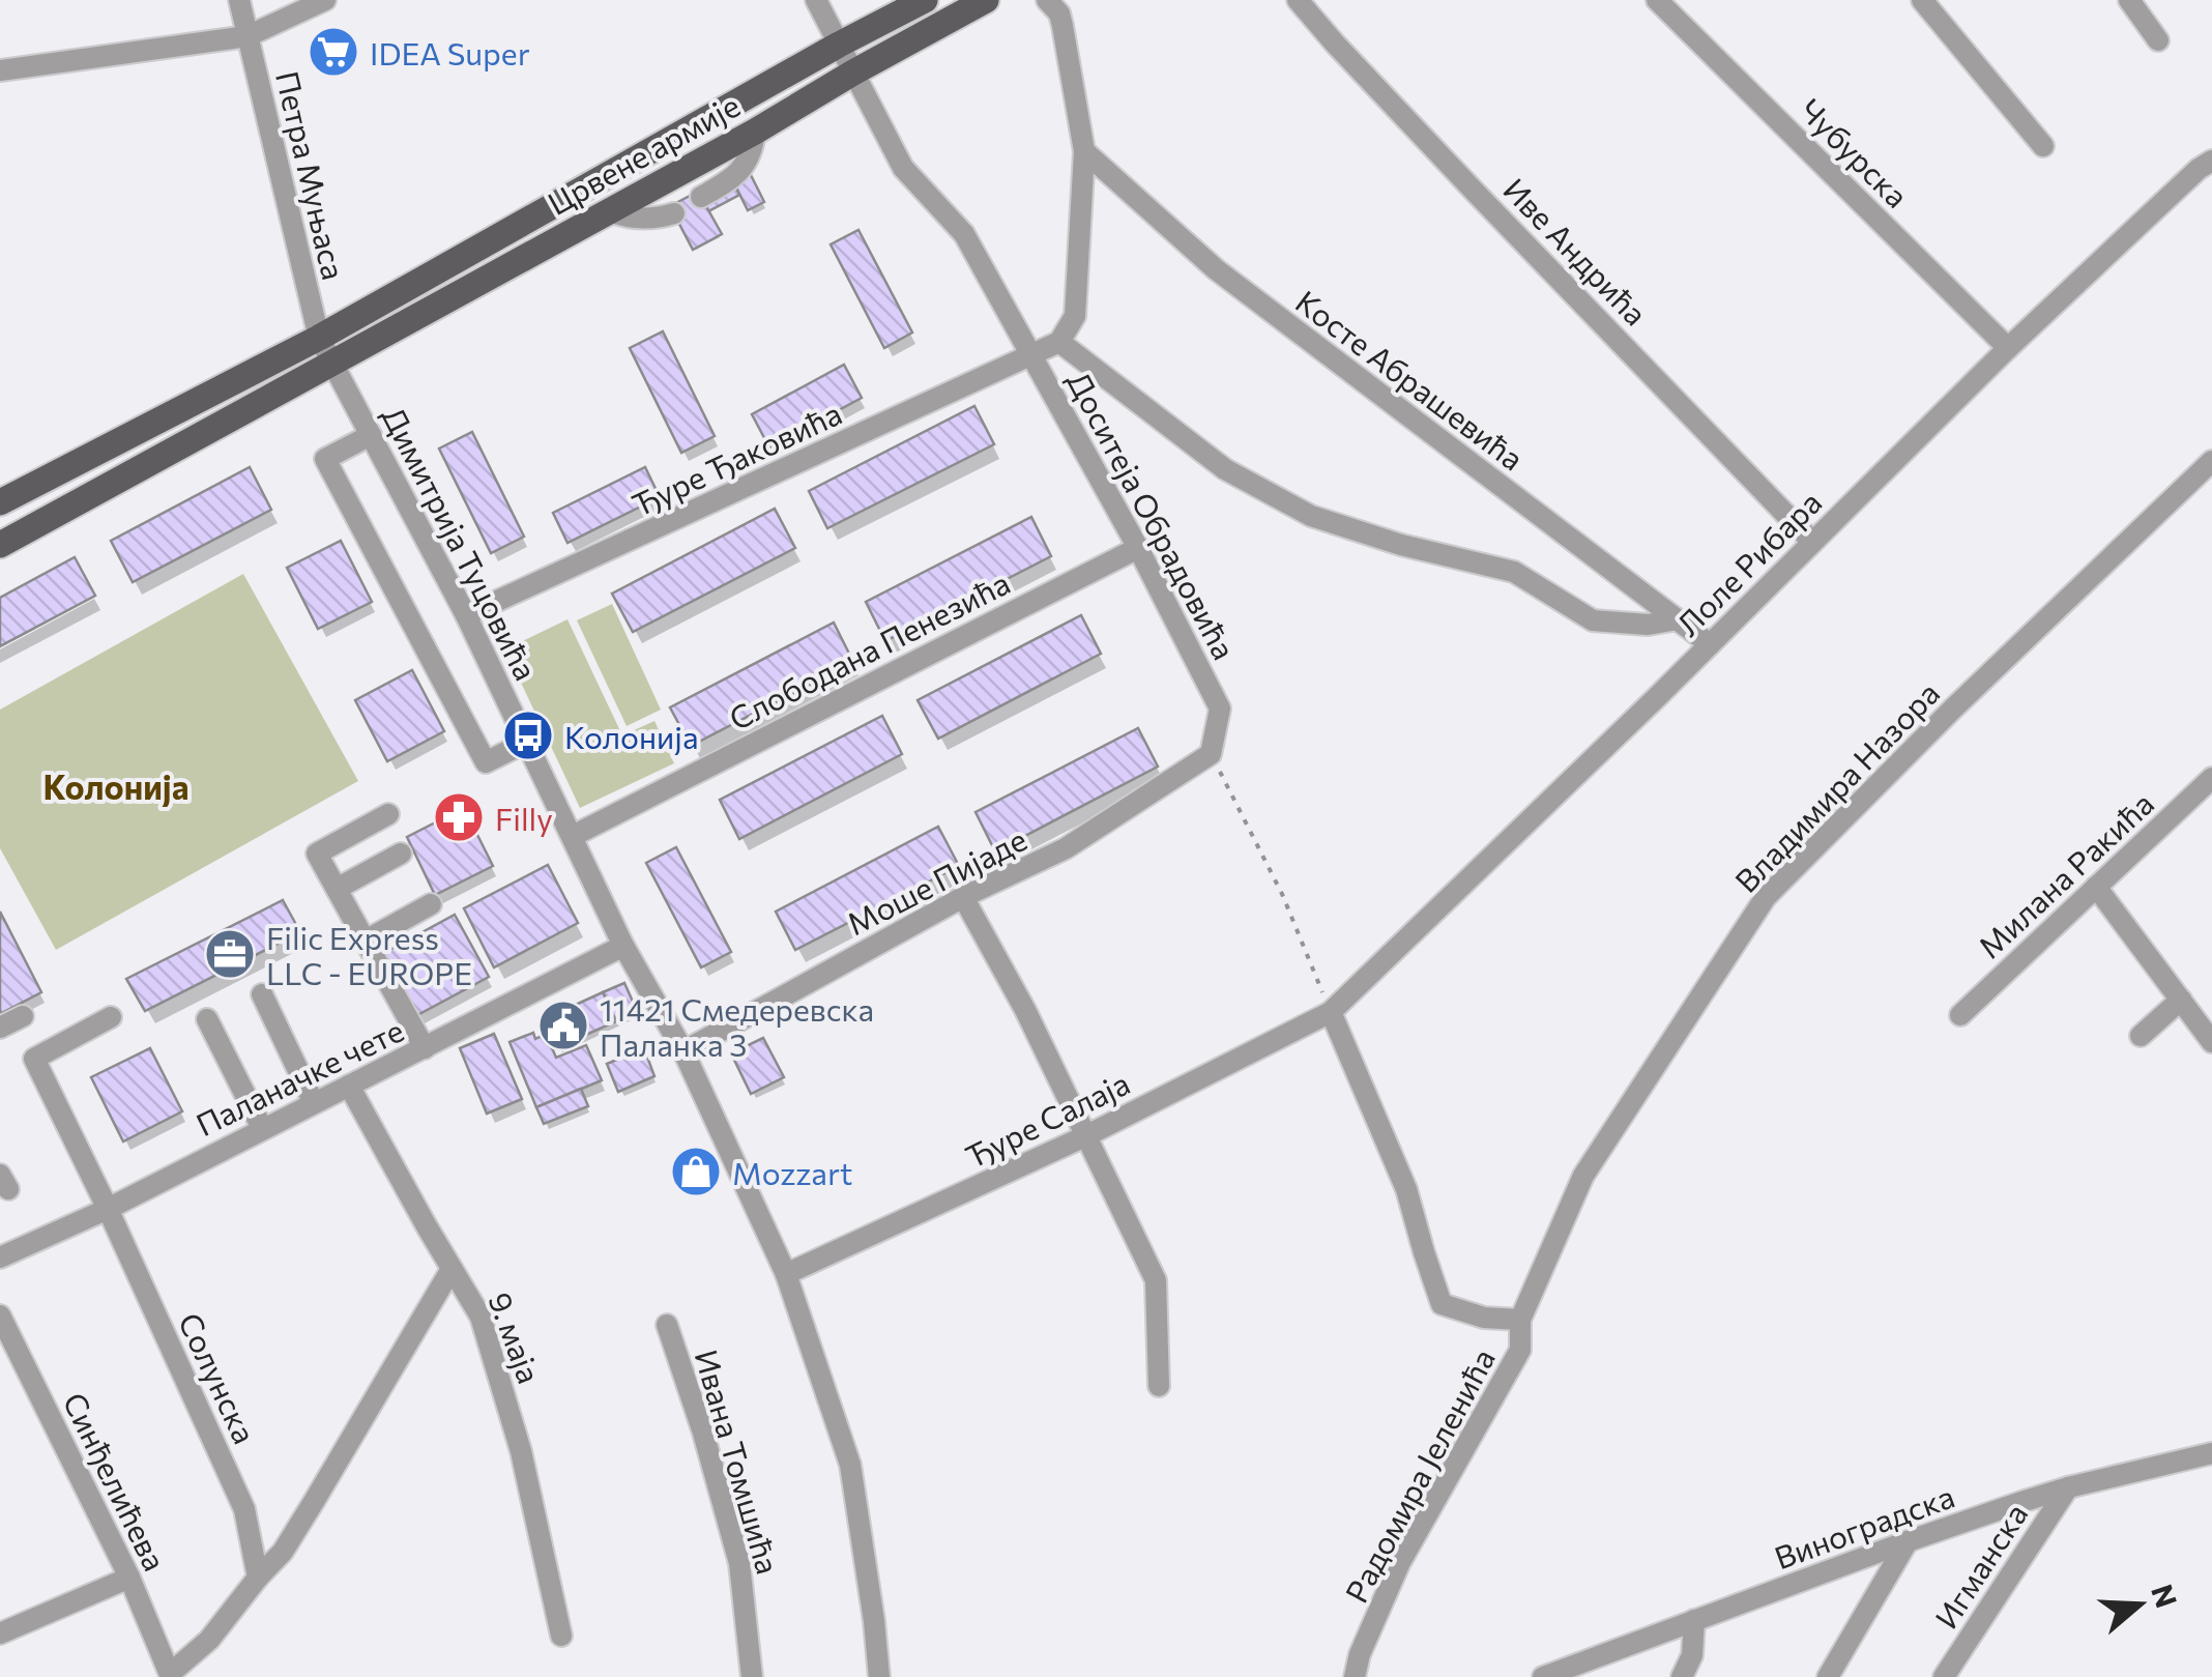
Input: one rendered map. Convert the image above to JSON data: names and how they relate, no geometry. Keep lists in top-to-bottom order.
{
  "streets": {
    "main road": ["Црвене армије"],
    "street": [
      "Чубурска",
      "Петра Муњаса",
      "Иве Андрића",
      "Косте Абрашевића",
      "Ђуре Ђаковића",
      "Доситеја Обрадовића",
      "Димитрија Туцовића",
      "Лоле Рибара",
      "Слободана Пенезића",
      "Владимира Назора",
      "Милана Ракића",
      "Моше Пијаде",
      "Паланачке чете",
      "Ђуре Салаја",
      "9. маја",
      "Солунска",
      "Ивана Томшића",
      "Радомира Јеленића",
      "Синђелићева",
      "Виноградска",
      "Игманска"
    ]
  },
  "crossings": [
    ["Чубурска", "Лоле Рибара"],
    ["Црвене армије", "Петра Муњаса"],
    ["Црвене армије", "Доситеја Обрадовића"],
    ["Црвене армије", "Димитрија Туцовића"],
    ["Петра Муњаса", "Димитрија Туцовића"],
    ["Иве Андрића", "Лоле Рибара"],
    ["Косте Абрашевића", "Доситеја Обрадовића"],
    ["Косте Абрашевића", "Лоле Рибара"],
    ["Ђуре Ђаковића", "Доситеја Обрадовића"],
    ["Ђуре Ђаковића", "Димитрија Туцовића"],
    ["Доситеја Обрадовића", "Слободана Пенезића"],
    ["Доситеја Обрадовића", "Моше Пијаде"],
    ["Димитрија Туцовића", "Слободана Пенезића"],
    ["Димитрија Туцовића", "Моше Пијаде"],
    ["Димитрија Туцовића", "Паланачке чете"],
    ["Димитрија Туцовића", "Ђуре Салаја"],
    ["Лоле Рибара", "Ђуре Салаја"],
    ["Лоле Рибара", "Радомира Јеленића"],
    ["Владимира Назора", "Радомира Јеленића"],
    ["Паланачке чете", "9. маја"],
    ["Паланачке чете", "Солунска"],
    ["Ђуре Салаја", "Радомира Јеленића"],
    ["Виноградска", "Игманска"]
  ],
  "districts": ["Колонија"],
  "places": {
    "supermarket": ["IDEA Super"],
    "bus stop": ["Колонија"],
    "pharmacy": ["Filly"],
    "office": ["Filic Express LLC - EUROPE"],
    "public building": ["11421 Смедеревска Паланка 3"],
    "shop": ["Mozzart"]
  },
  "north": "right"
}
